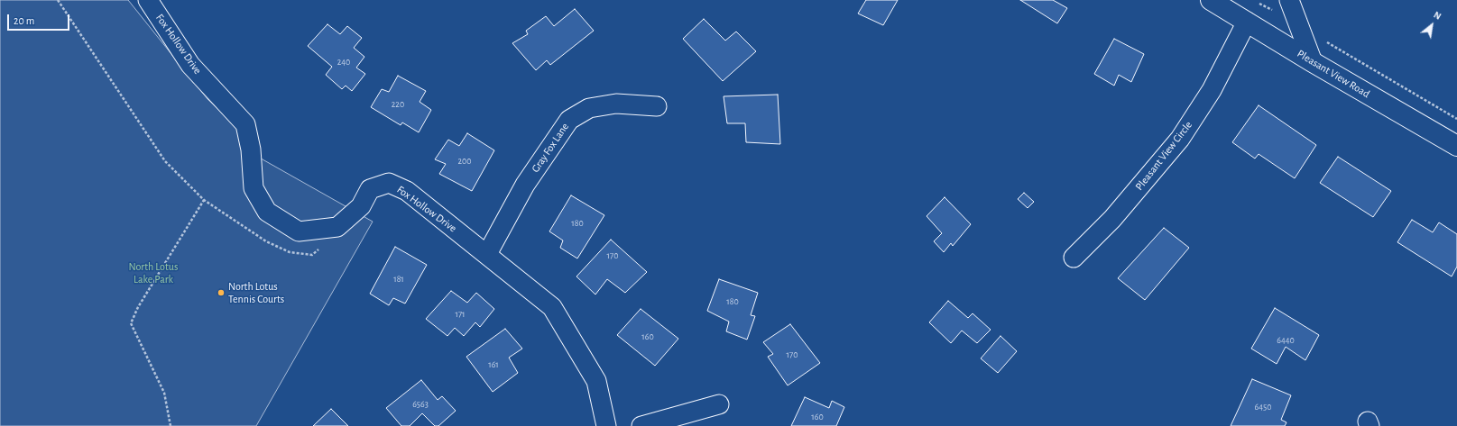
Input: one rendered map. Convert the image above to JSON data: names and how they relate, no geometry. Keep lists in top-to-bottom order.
{
  "streets": {
    "street": [
      "Fox Hollow Drive",
      "Pleasant View Road",
      "Gray Fox Lane",
      "Pleasant View Circle"
    ]
  },
  "crossings": [
    ["Fox Hollow Drive", "Gray Fox Lane"],
    ["Pleasant View Road", "Pleasant View Circle"]
  ],
  "parks": ["North Lotus Lake Park"],
  "places": ["North Lotus Tennis Courts"],
  "house_numbers": [
    "240",
    "220",
    "200",
    "180",
    "170",
    "181",
    "180",
    "171",
    "160",
    "6440",
    "170",
    "161",
    "6563",
    "6450",
    "160"
  ],
  "scale_bar": "20 m",
  "north": "top right"
}
